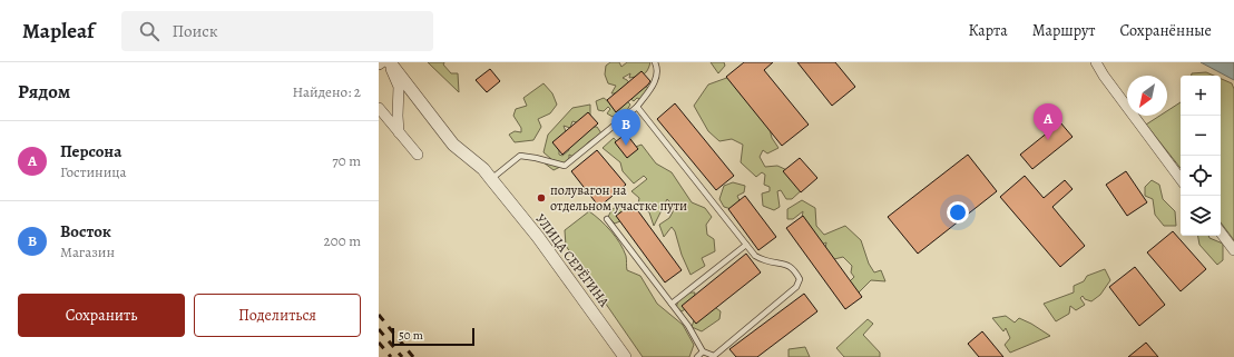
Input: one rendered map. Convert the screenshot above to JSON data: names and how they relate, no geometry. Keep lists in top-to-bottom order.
{
  "streets": {
    "street": ["УЛИЦА СЕРЁГИНА"]
  },
  "places": ["полувагон на отдельном участке пути"],
  "scale_bar": "50 m",
  "north": "bottom left",
  "page": {
    "header": "Mapleaf",
    "search": "Поиск",
    "nav": ["Карта", "Маршрут", "Сохранённые"],
    "heading": ["Рядом", "Найдено: 2"],
    "map_buttons": ["+", "−"],
    "pins": ["A", "B"],
    "list": [
      {
        "mark": "A",
        "name": "Персона",
        "note": "Гостиница",
        "value": "70 m"
      },
      {
        "mark": "B",
        "name": "Восток",
        "note": "Магазин",
        "value": "200 m"
      }
    ],
    "buttons": ["Сохранить", "Поделиться"],
    "scale": "50 m"
  }
}
